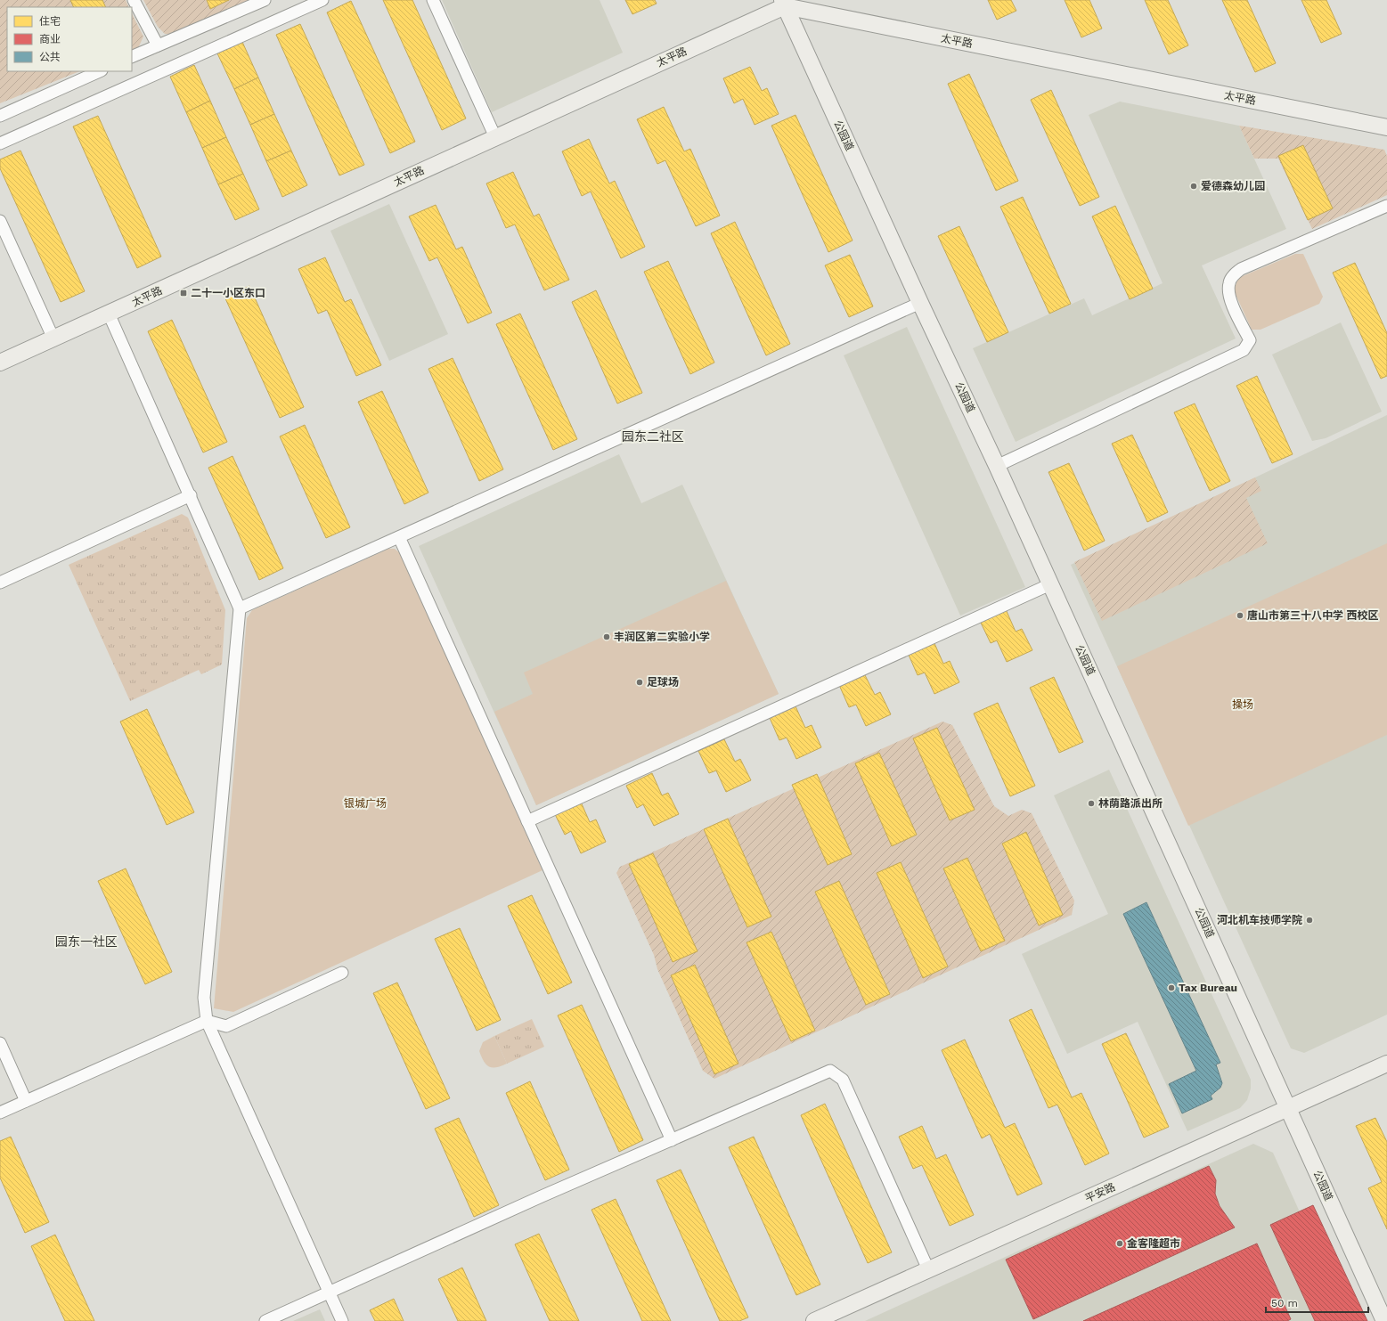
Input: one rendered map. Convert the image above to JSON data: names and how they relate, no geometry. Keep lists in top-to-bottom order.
{
  "streets": {
    "street": ["太平路", "公园道", "平安路"]
  },
  "crossings": [
    ["太平路", "公园道"],
    ["公园道", "平安路"]
  ],
  "districts": ["园东二社区", "园东一社区"],
  "parks": ["操场", "银城广场"],
  "places": {
    "other": [
      "爱德森幼儿园",
      "唐山市第三十八中学 西校区",
      "丰润区第二实验小学",
      "足球场",
      "林荫路派出所",
      "河北机车技师学院",
      "Tax Bureau",
      "金客隆超市"
    ],
    "transit": ["二十一小区东口"]
  },
  "legend": ["住宅", "商业", "公共"],
  "scale_bar": "50 m"
}
